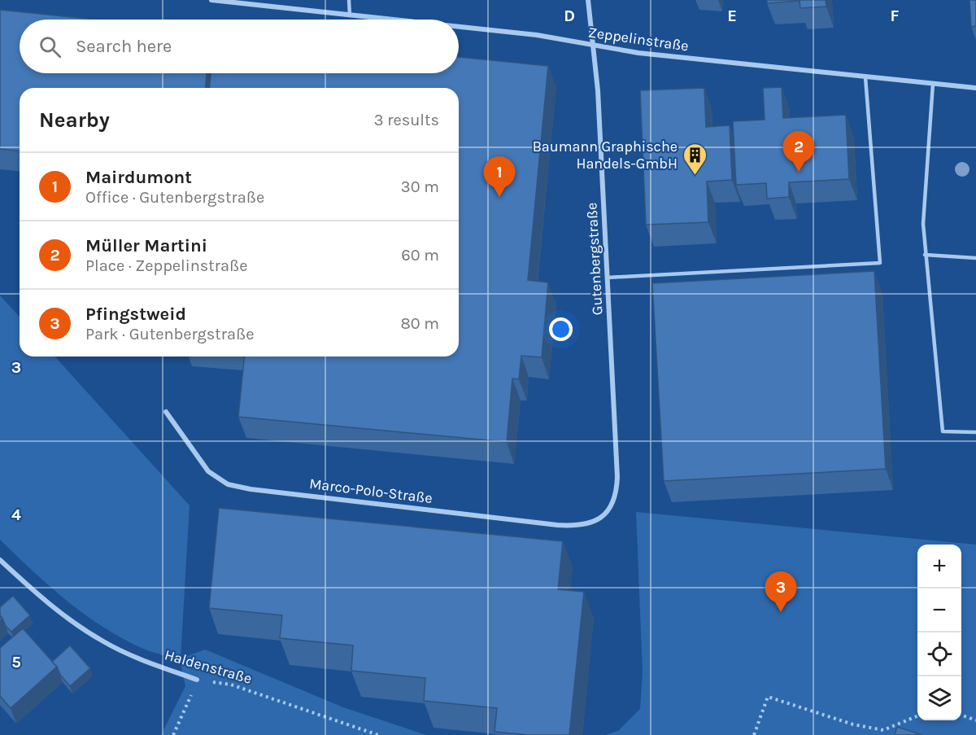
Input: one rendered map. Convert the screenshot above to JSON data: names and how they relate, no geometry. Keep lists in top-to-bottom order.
{
  "streets": {
    "street": [
      "Zeppelinstraße",
      "Gutenbergstraße",
      "Marco-Polo-Straße",
      "Haldenstraße"
    ]
  },
  "crossings": [
    ["Zeppelinstraße", "Gutenbergstraße"],
    ["Gutenbergstraße", "Marco-Polo-Straße"]
  ],
  "places": {
    "building": ["Baumann Graphische Handels-GmbH"]
  },
  "page": {
    "search": "Search here",
    "heading": ["Nearby", "3 results"],
    "pins": ["2", "1", "3"],
    "list": [
      {
        "mark": "1",
        "name": "Mairdumont",
        "note": "Office · Gutenbergstraße",
        "value": "30 m"
      },
      {
        "mark": "2",
        "name": "Müller Martini",
        "note": "Place · Zeppelinstraße",
        "value": "60 m"
      },
      {
        "mark": "3",
        "name": "Pfingstweid",
        "note": "Park · Gutenbergstraße",
        "value": "80 m"
      }
    ],
    "map_buttons": ["+", "−"]
  },
  "grid": {
    "columns": ["D", "E", "F"],
    "rows": ["3", "4", "5"]
  }
}
